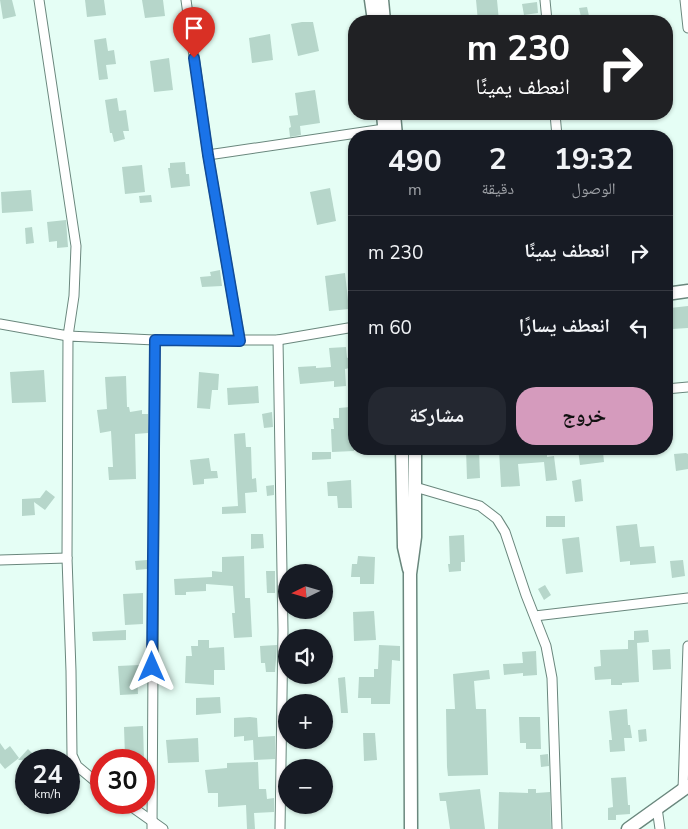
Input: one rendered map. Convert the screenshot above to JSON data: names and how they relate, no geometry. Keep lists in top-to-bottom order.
{
  "north": "left",
  "page": {
    "turn": ["230 m", "انعطف يمينًا"],
    "eta": [
      "19:32",
      "الوصول",
      "2",
      "دقيقة",
      "490",
      "m"
    ],
    "list": [
      {
        "name": "انعطف يمينًا",
        "value": "230 m"
      },
      {
        "name": "انعطف يسارًا",
        "value": "60 m"
      }
    ],
    "buttons": ["خروج", "مشاركة"],
    "map_buttons": ["+", "−"],
    "speed": "24 km/h",
    "limit": "30"
  }
}
